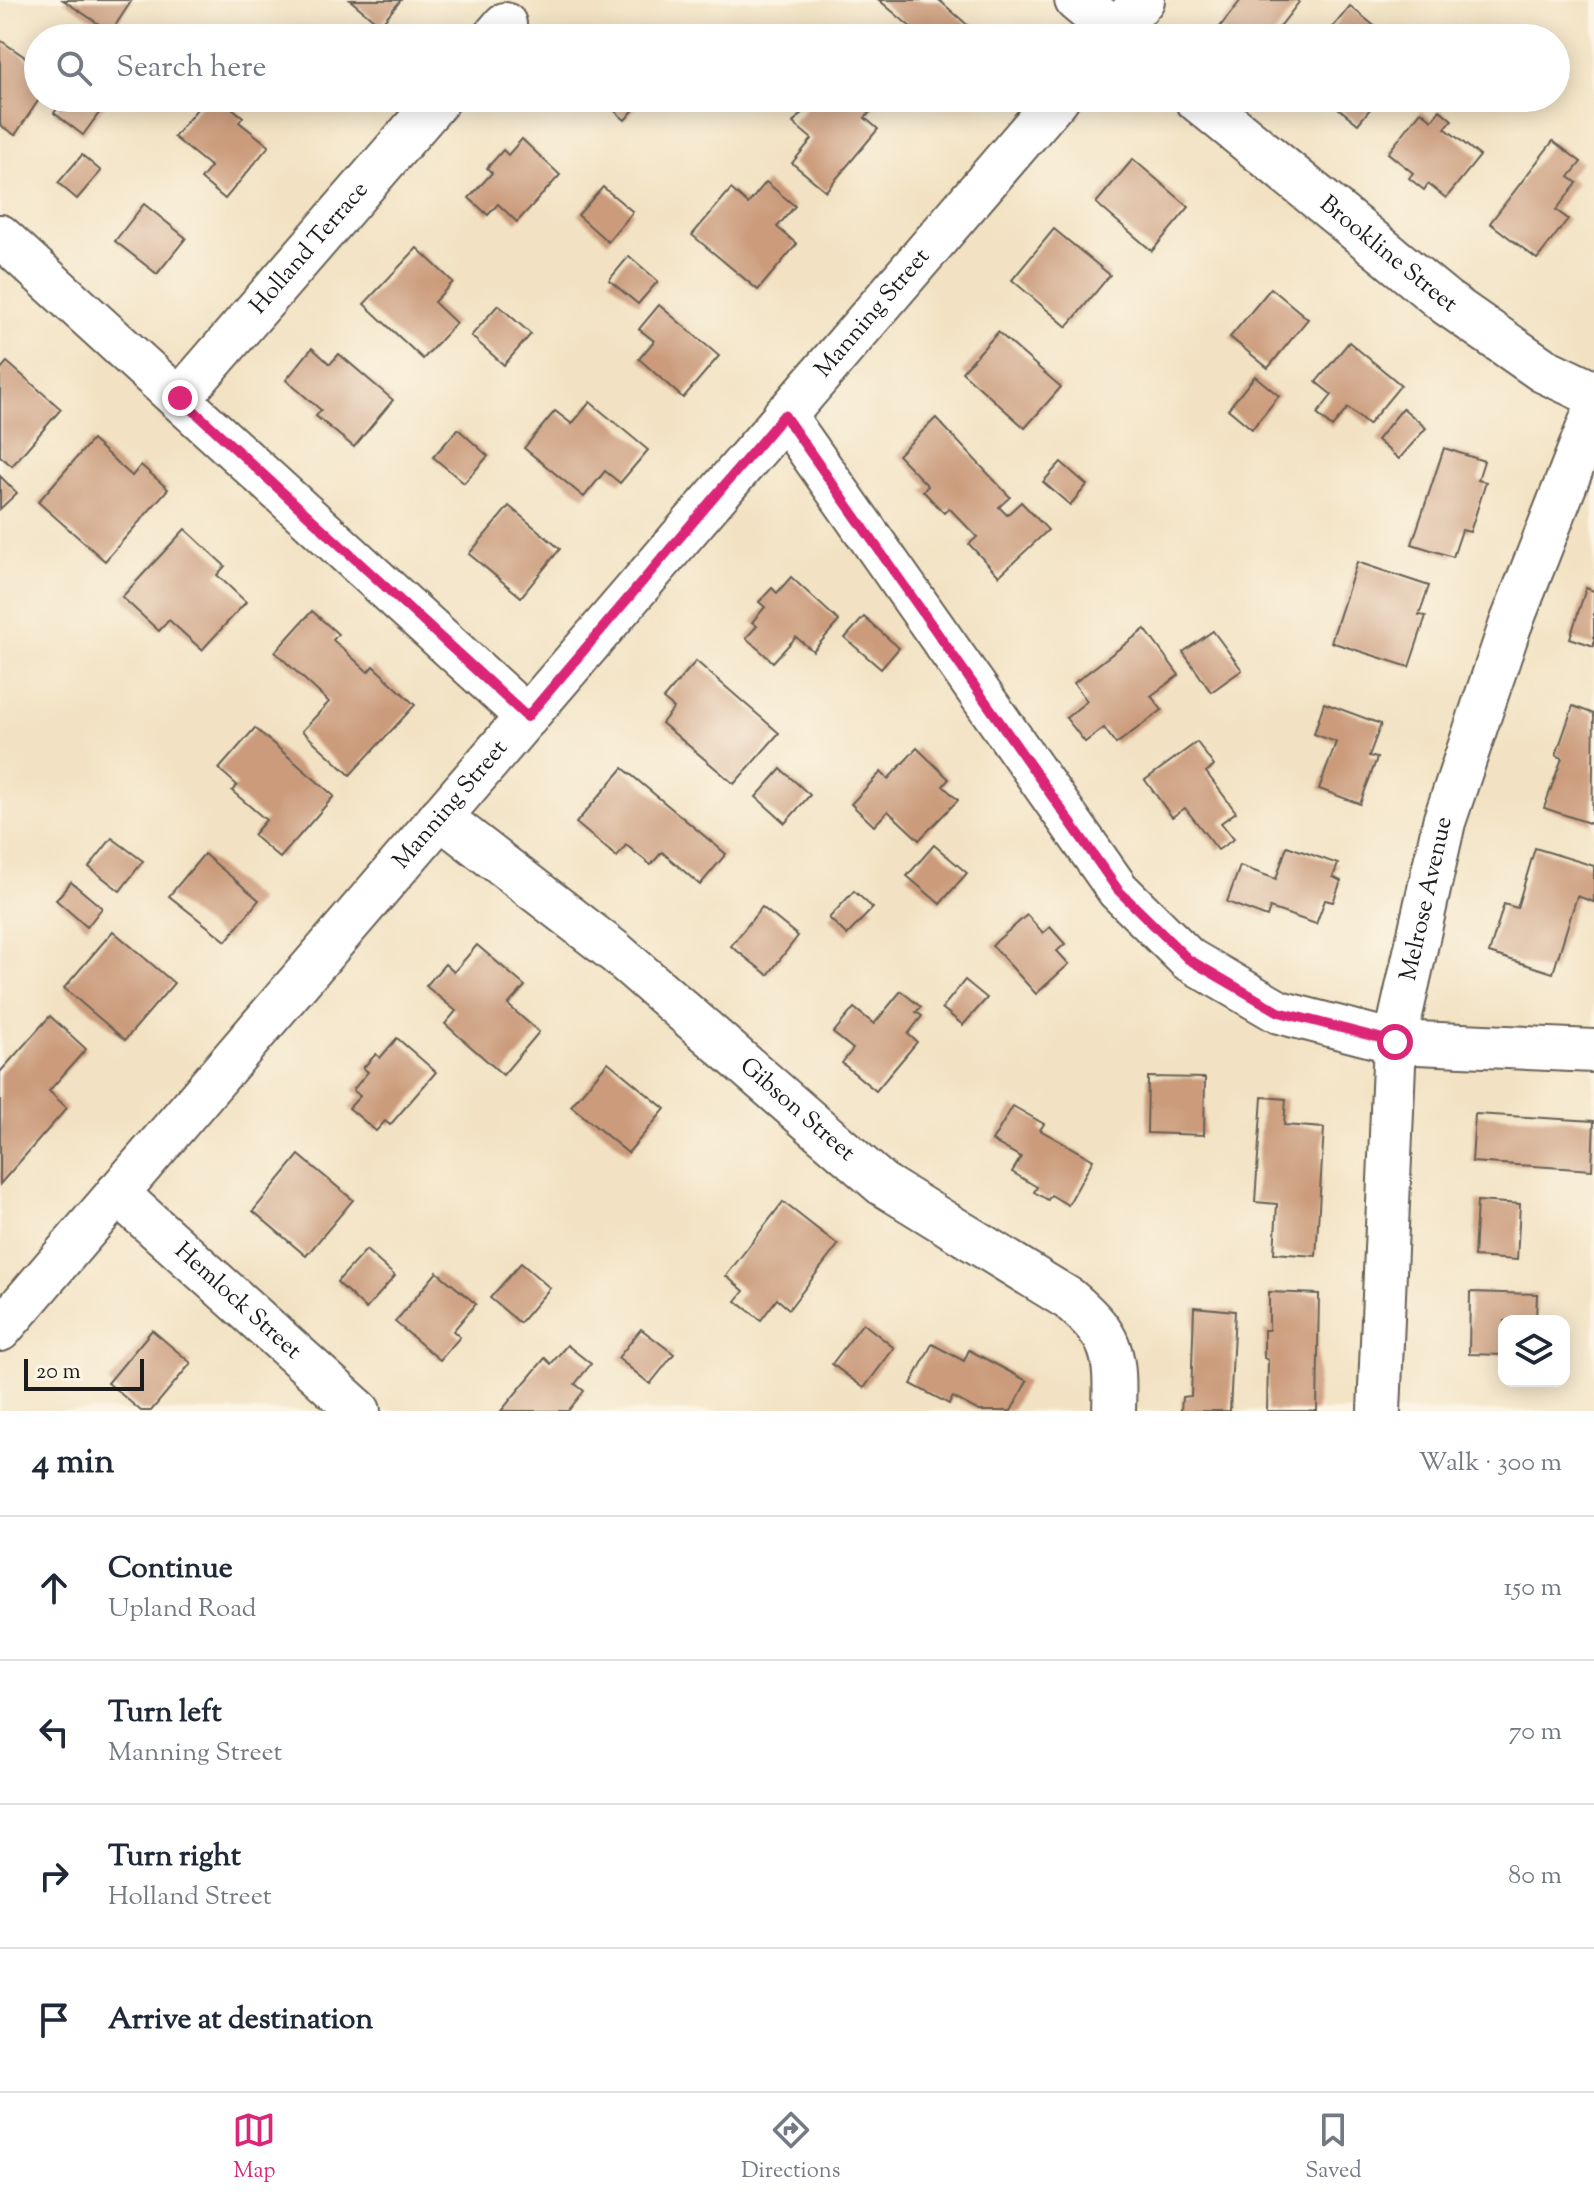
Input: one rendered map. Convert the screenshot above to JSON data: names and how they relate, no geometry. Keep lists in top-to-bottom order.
{
  "streets": {
    "street": [
      "Holland Terrace",
      "Brookline Street",
      "Manning Street",
      "Melrose Avenue",
      "Gibson Street",
      "Hemlock Street"
    ]
  },
  "crossings": [
    ["Manning Street", "Gibson Street"],
    ["Manning Street", "Hemlock Street"]
  ],
  "scale_bar": "20 m",
  "page": {
    "search": "Search here",
    "scale": "20 m",
    "heading": ["4 min", "Walk · 300 m"],
    "list": [
      ["Continue", "Upland Road", "150 m"],
      ["Turn left", "Manning Street", "70 m"],
      ["Turn right", "Holland Street", "80 m"],
      "Arrive at destination"
    ],
    "nav": ["Map", "Directions", "Saved"]
  }
}
